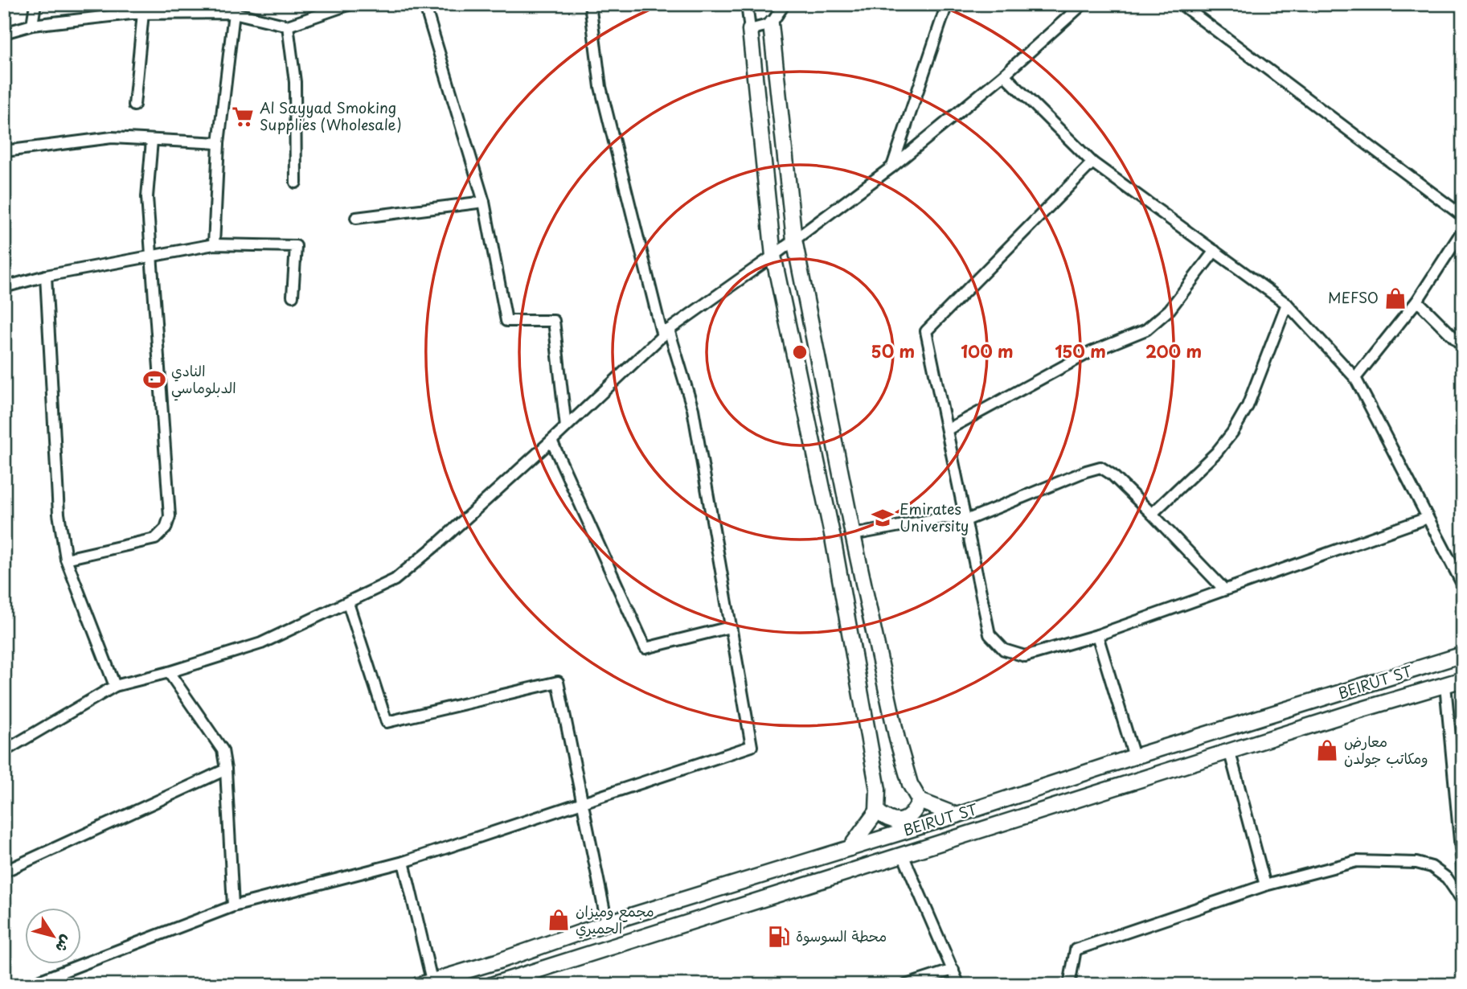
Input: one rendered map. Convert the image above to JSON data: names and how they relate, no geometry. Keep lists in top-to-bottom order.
{
  "streets": {
    "main road": ["BEIRUT ST"]
  },
  "places": {
    "supermarket": ["Al Sayyad Smoking Supplies (Wholesale)"],
    "shop": ["MEFSO", "معارض ومكاتب جولدن", "مجمع وميزان الحميري"],
    "sports": ["النادي الدبلوماسي"],
    "school or university": ["Emirates University"],
    "fuel station": ["محطة السوسوة"]
  },
  "north": "bottom right",
  "rings": [
    "50 m",
    "100 m",
    "150 m",
    "200 m"
  ]
}
